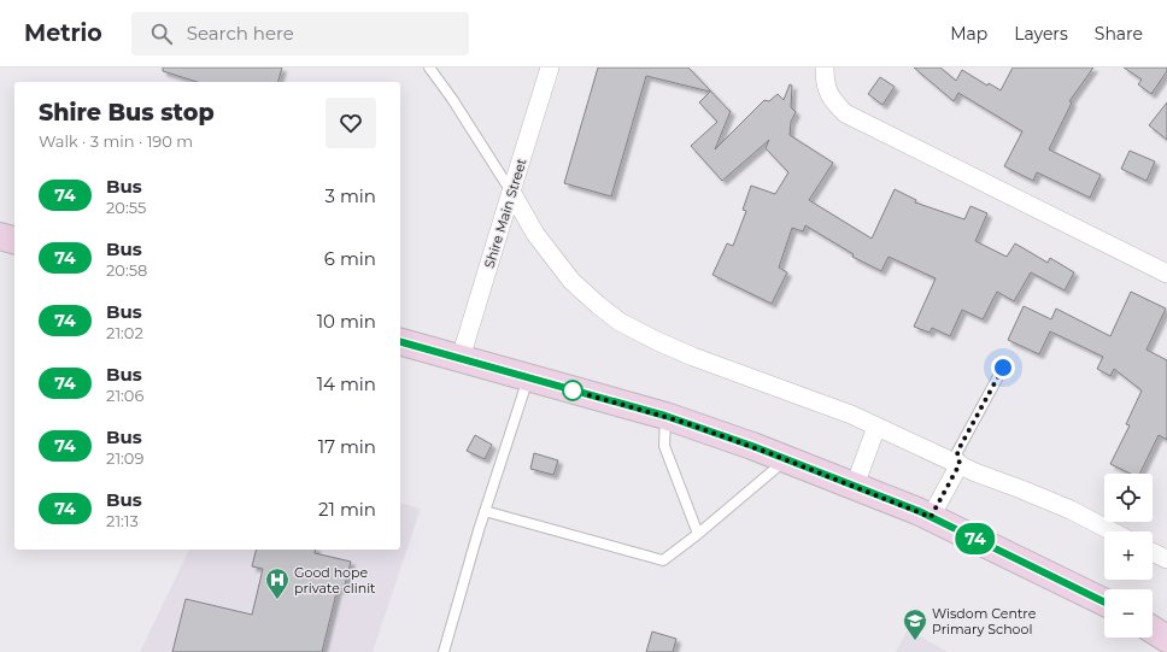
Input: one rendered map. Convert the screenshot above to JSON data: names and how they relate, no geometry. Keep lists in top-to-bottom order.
{
  "streets": {
    "street": ["Shire Main Street"]
  },
  "places": {
    "hospital": ["Good hope private clinit"],
    "school or university": ["Wisdom Centre Primary School"]
  },
  "lines": ["bus line 74"],
  "page": {
    "header": "Metrio",
    "search": "Search here",
    "nav": ["Map", "Layers", "Share"],
    "on_map": "74",
    "heading": ["Shire Bus stop", "Walk · 3 min · 190 m"],
    "list": [
      {
        "mark": "74",
        "name": "Bus",
        "note": "20:55",
        "value": "3 min"
      },
      {
        "mark": "74",
        "name": "Bus",
        "note": "20:58",
        "value": "6 min"
      },
      {
        "mark": "74",
        "name": "Bus",
        "note": "21:02",
        "value": "10 min"
      },
      {
        "mark": "74",
        "name": "Bus",
        "note": "21:06",
        "value": "14 min"
      },
      {
        "mark": "74",
        "name": "Bus",
        "note": "21:09",
        "value": "17 min"
      },
      {
        "mark": "74",
        "name": "Bus",
        "note": "21:13",
        "value": "21 min"
      }
    ],
    "map_buttons": ["+", "−"]
  }
}
